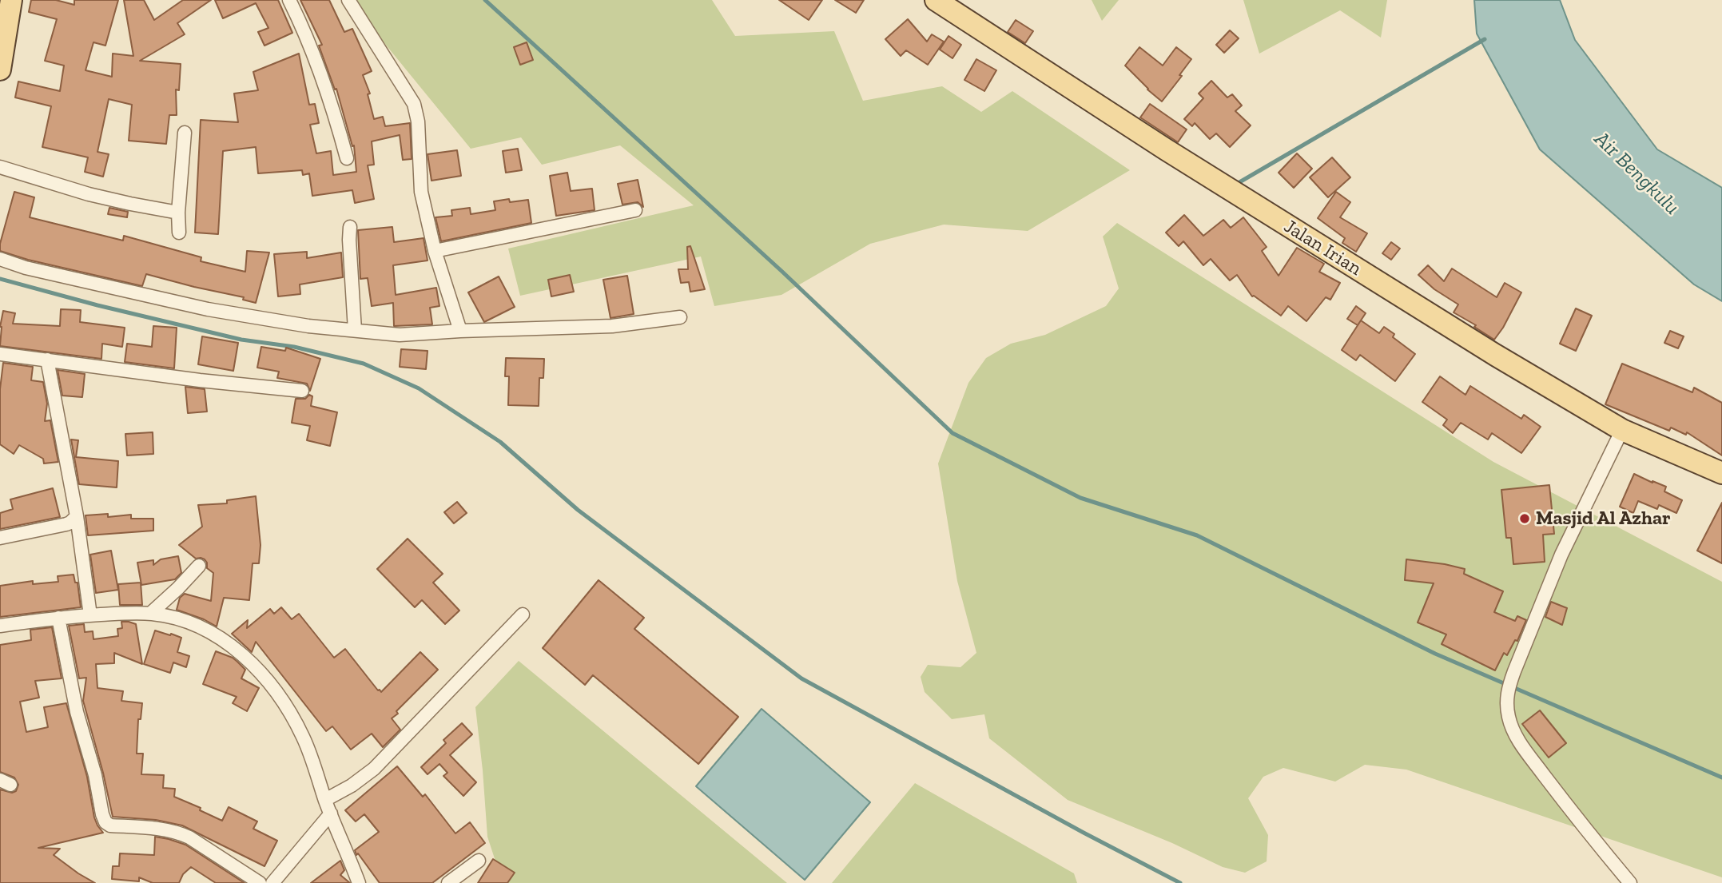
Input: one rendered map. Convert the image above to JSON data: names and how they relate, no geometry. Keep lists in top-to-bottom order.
{
  "streets": {
    "main road": ["Jalan Irian"]
  },
  "water": ["Air Bengkulu"],
  "places": ["Masjid Al Azhar"]
}
